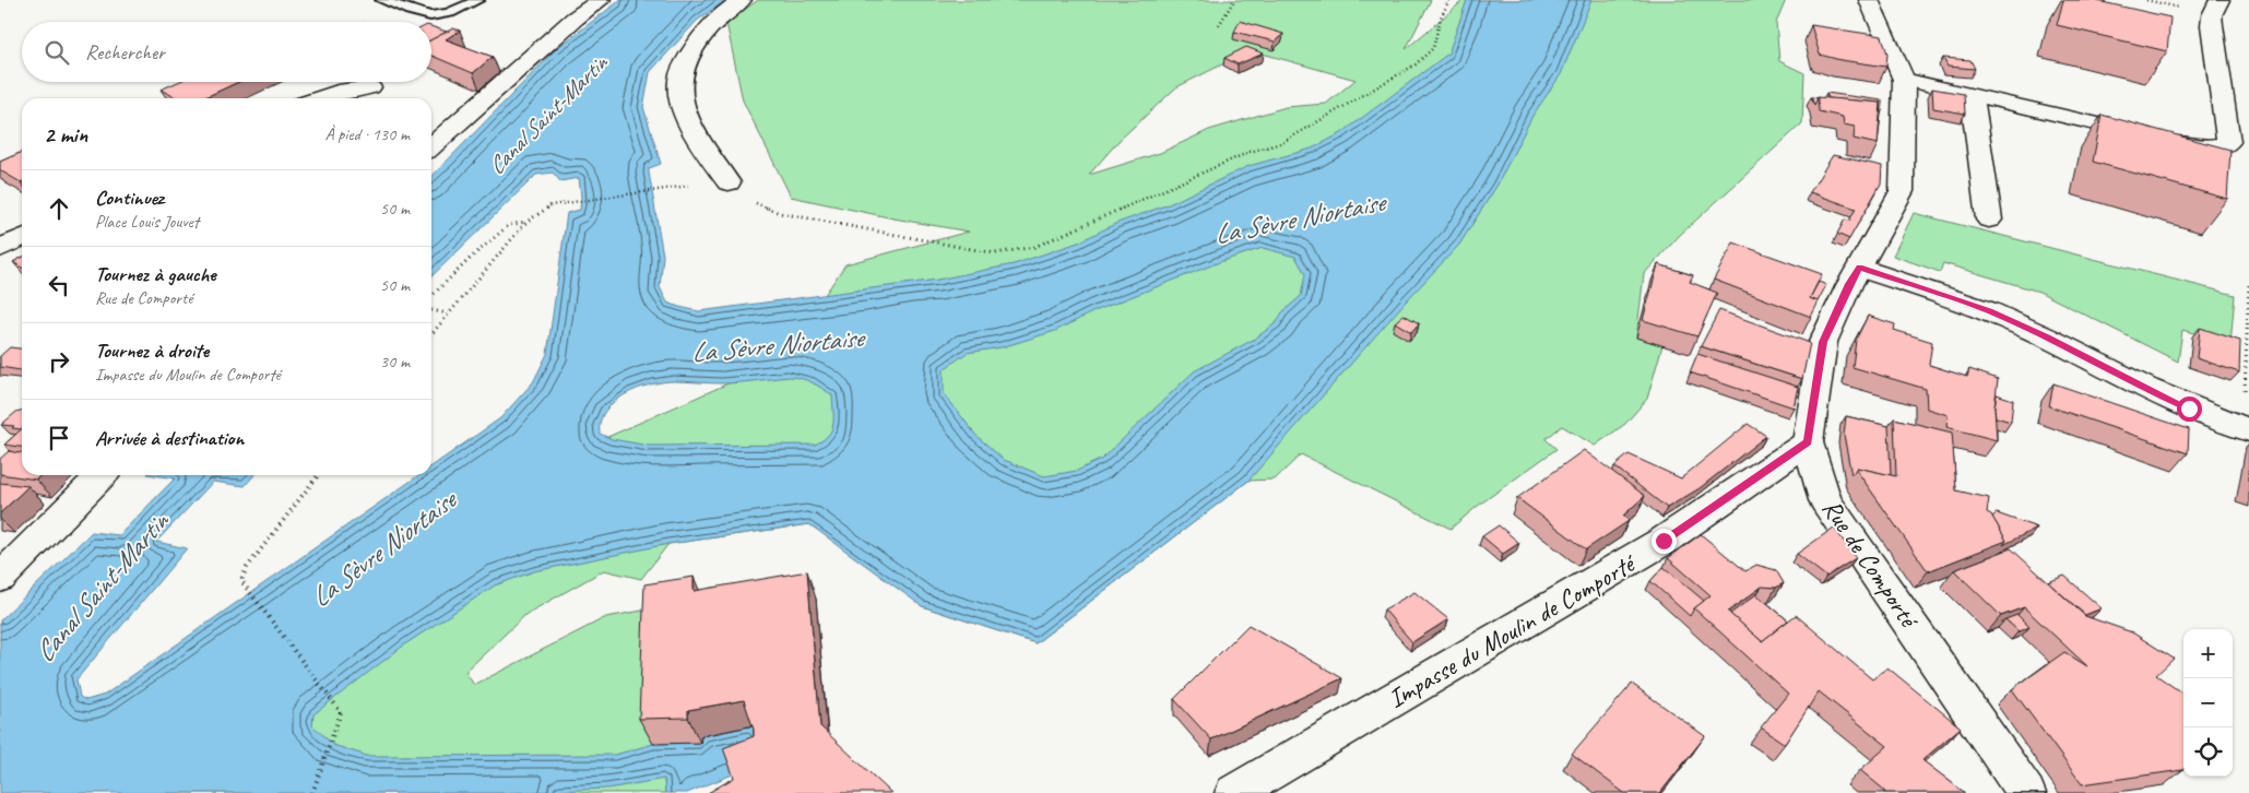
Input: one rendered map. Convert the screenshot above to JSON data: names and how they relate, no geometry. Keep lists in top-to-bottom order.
{
  "streets": {
    "street": ["Rue de Comporté", "Impasse du Moulin de Comporté"]
  },
  "crossings": [
    ["Rue de Comporté", "Impasse du Moulin de Comporté"]
  ],
  "water": ["Canal Saint-Martin", "La Sèvre Niortaise"],
  "page": {
    "search": "Rechercher",
    "heading": ["2 min", "À pied · 130 m"],
    "list": [
      ["Continuez", "Place Louis Jouvet", "50 m"],
      ["Tournez à gauche", "Rue de Comporté", "50 m"],
      ["Tournez à droite", "Impasse du Moulin de Comporté", "30 m"],
      "Arrivée à destination"
    ],
    "map_buttons": ["+", "−"]
  }
}
